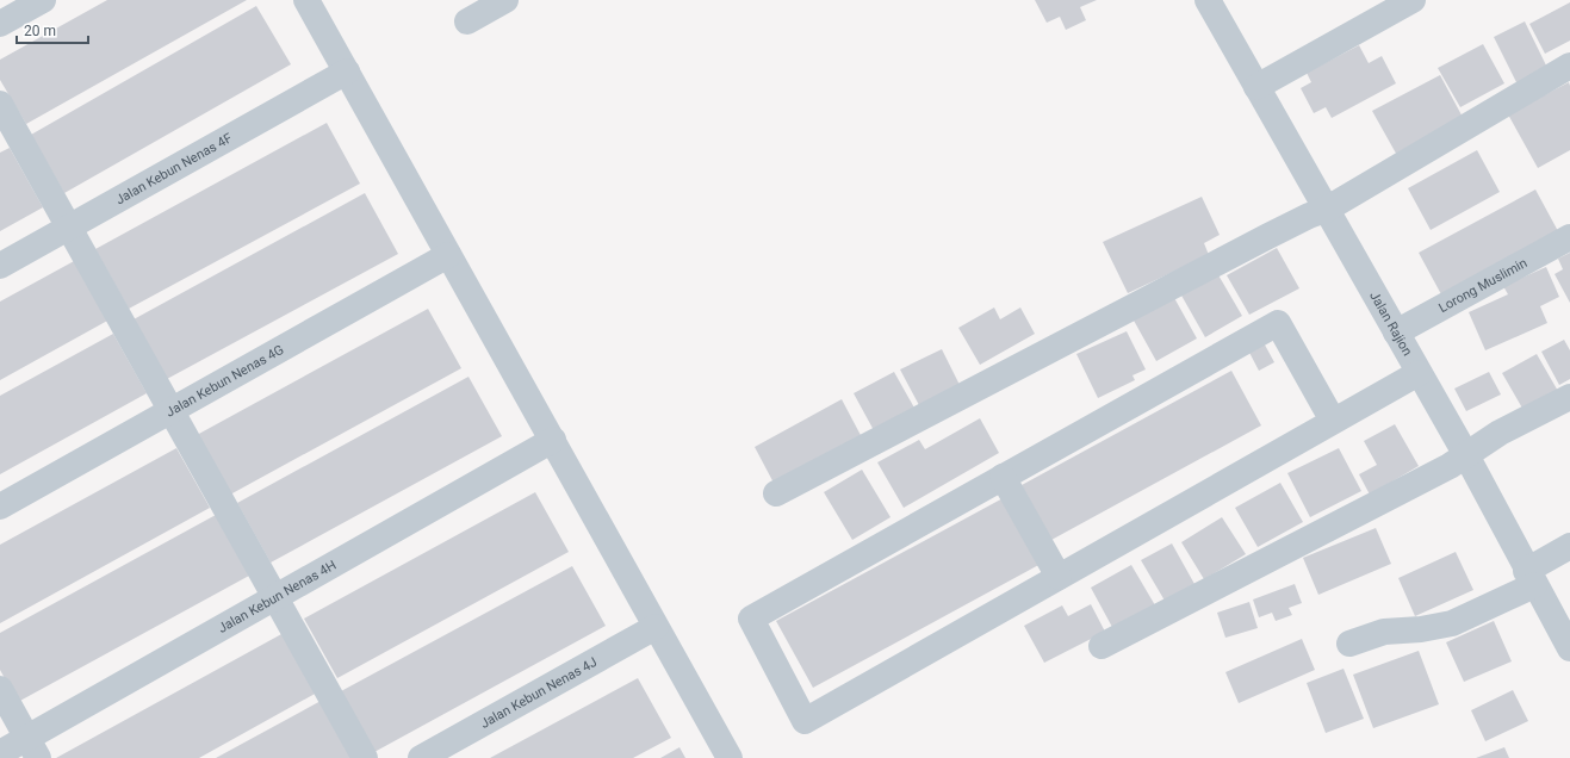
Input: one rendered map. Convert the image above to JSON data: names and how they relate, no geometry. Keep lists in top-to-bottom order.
{
  "streets": {
    "street": [
      "Jalan Kebun Nenas 4F",
      "Lorong Muslimin",
      "Jalan Rajion",
      "Jalan Kebun Nenas 4G",
      "Jalan Kebun Nenas 4H",
      "Jalan Kebun Nenas 4J"
    ]
  },
  "crossings": [
    ["Lorong Muslimin", "Jalan Rajion"]
  ],
  "scale_bar": "20 m"
}
